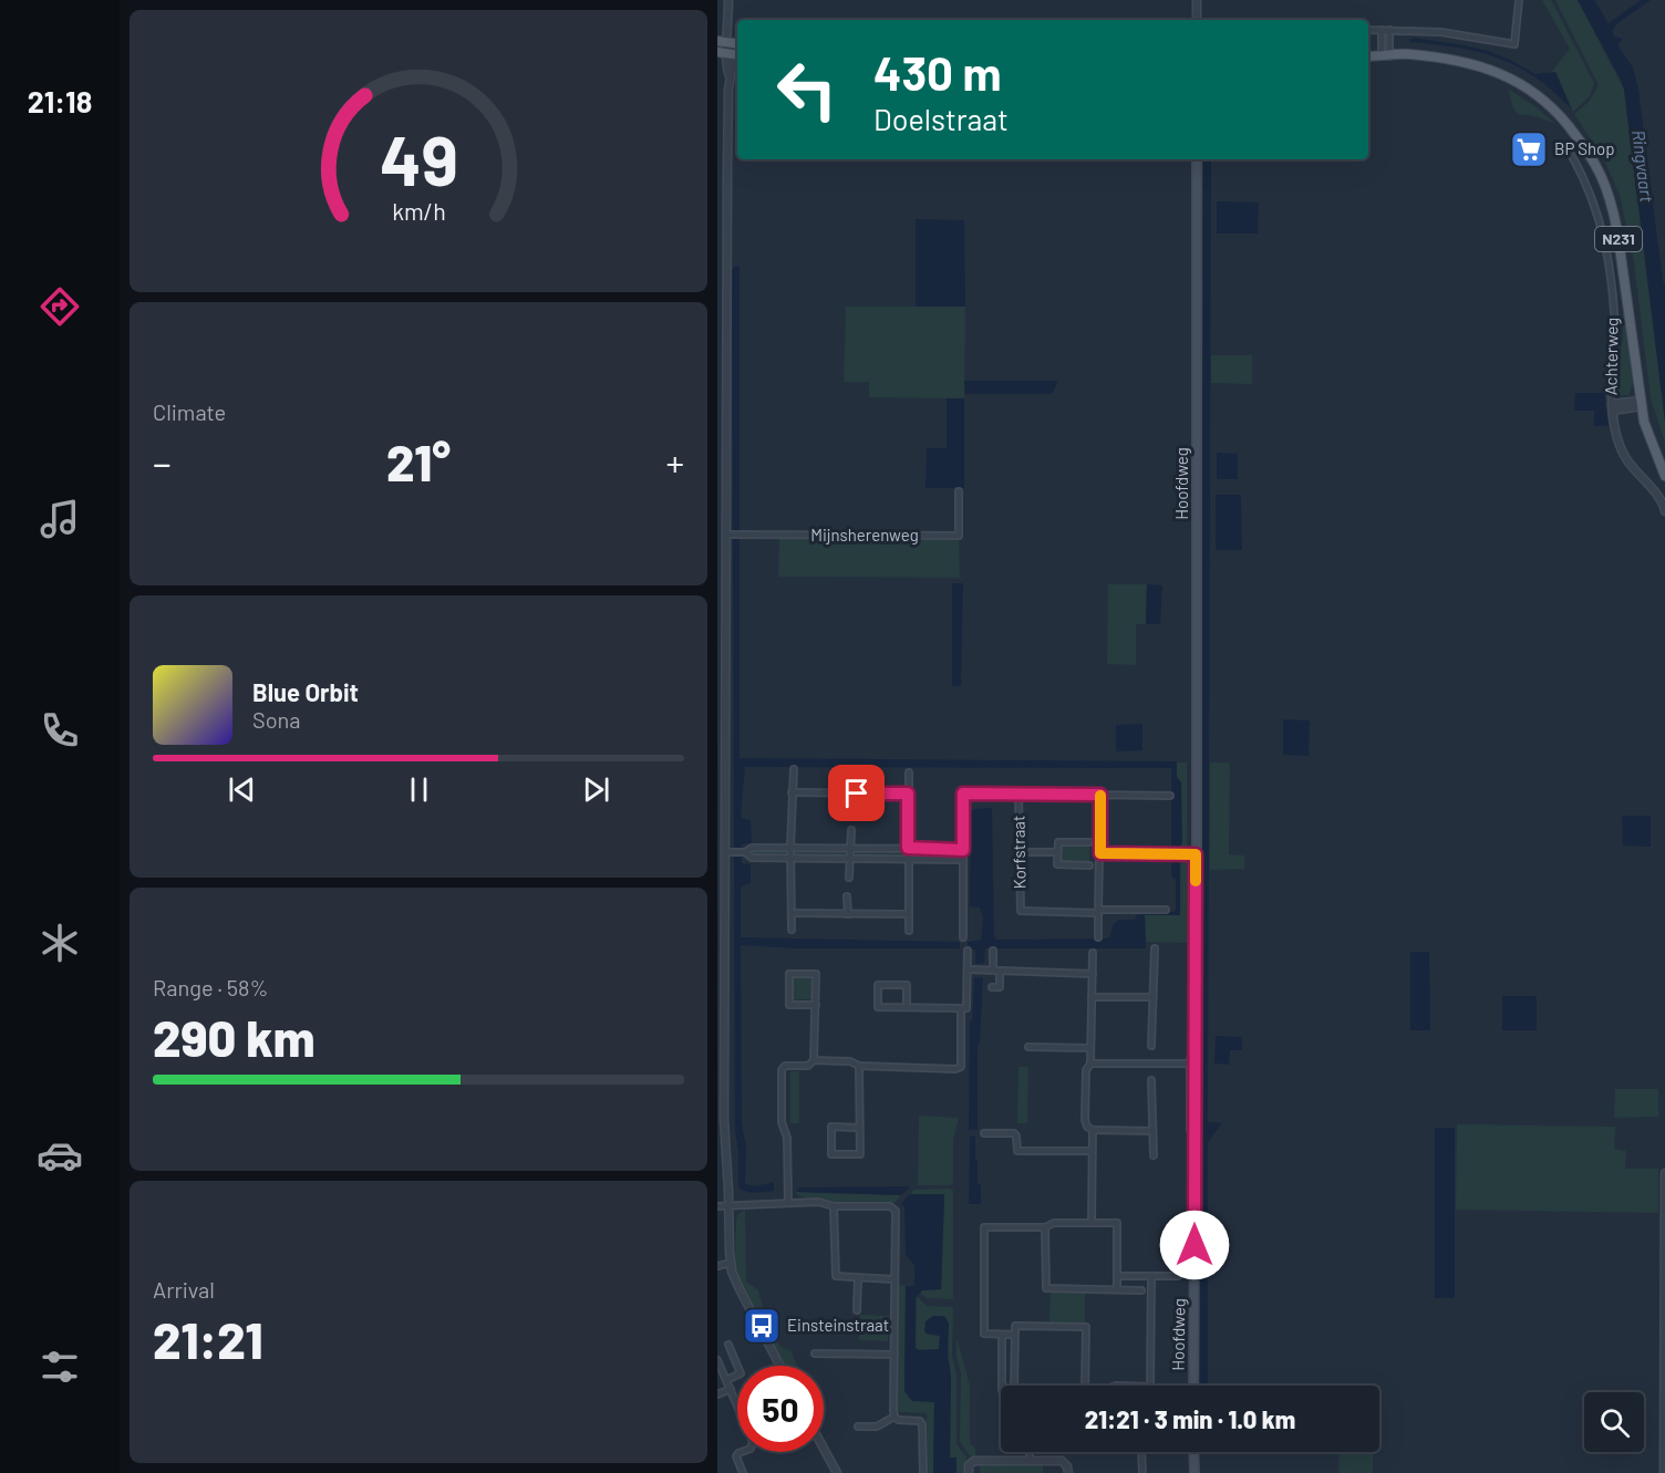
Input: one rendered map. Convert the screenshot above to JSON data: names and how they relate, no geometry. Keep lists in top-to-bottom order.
{
  "streets": {
    "main road": ["N231", "Hoofdweg"],
    "street": ["Achterweg", "Mijnsherenweg", "Korfstraat"]
  },
  "crossings": [
    ["N231", "Achterweg"]
  ],
  "water": ["Ringvaart"],
  "places": {
    "supermarket": ["BP Shop"],
    "bus stop": ["Einsteinstraat"]
  },
  "page": {
    "tabs": "21:18",
    "turn": ["430 m", "Doelstraat"],
    "tile": [
      "Climate",
      ["Range · 58%", "290 km"],
      ["Arrival", "21:21"]
    ],
    "heat": ["−", "21°", "+"],
    "song": ["Blue Orbit", "Sona"],
    "limit": "50",
    "trip": "21:21 · 3 min · 1.0 km",
    "gauge": ["49", "km/h"]
  }
}
